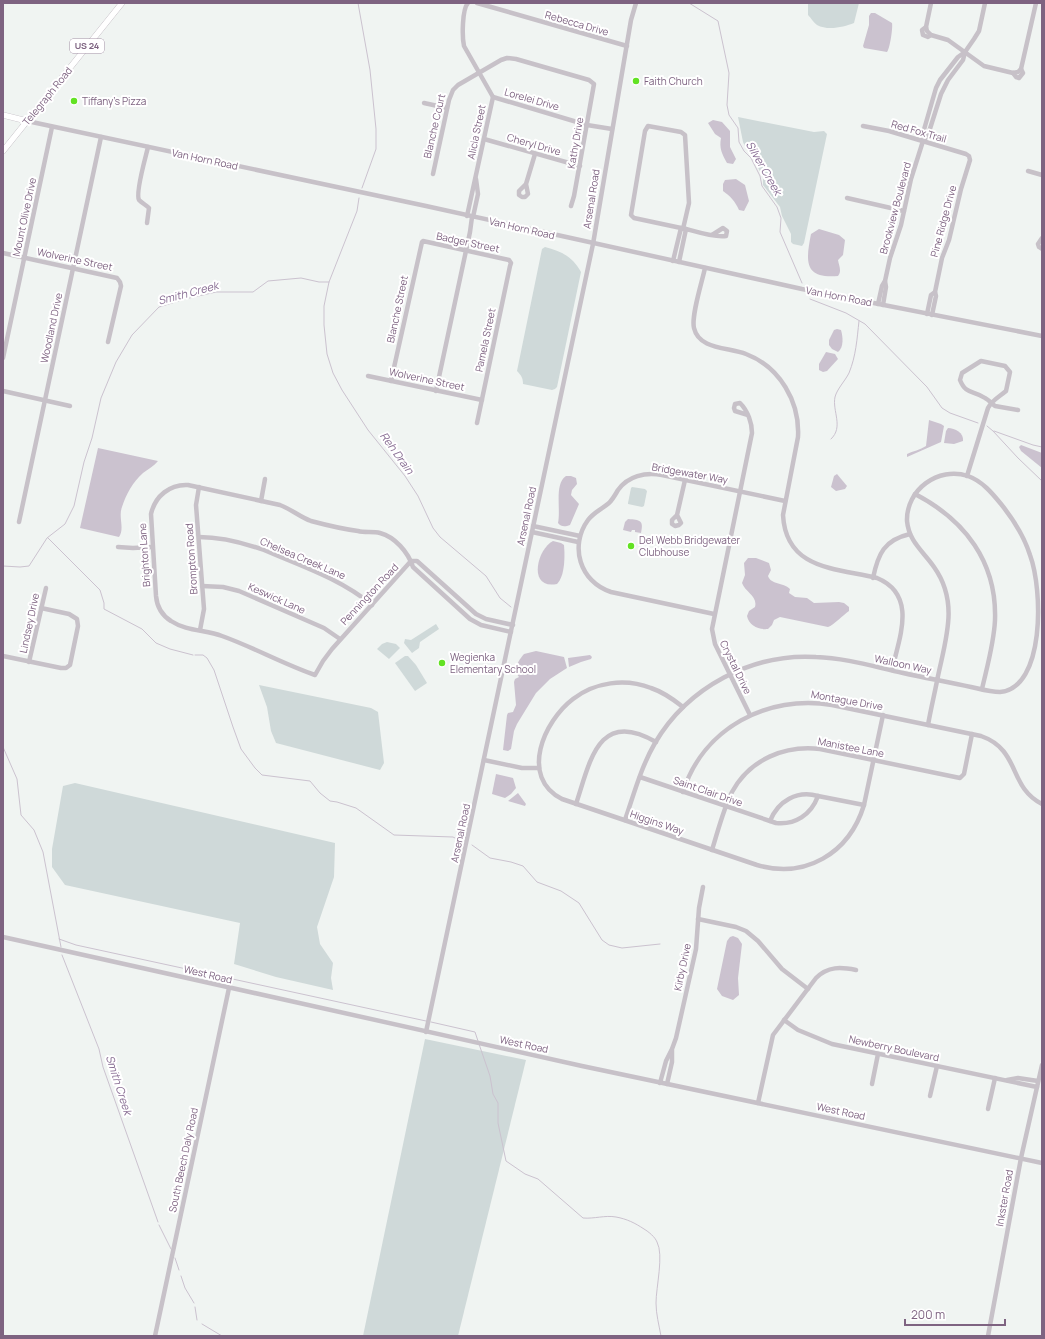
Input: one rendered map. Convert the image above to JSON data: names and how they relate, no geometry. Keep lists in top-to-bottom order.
{
  "streets": {
    "main road": ["US 24", "Telegraph Road", "Van Horn Road"],
    "street": [
      "Rebecca Drive",
      "Lorelei Drive",
      "Blanche Court",
      "Red Fox Trail",
      "Alicia Street",
      "Kathy Drive",
      "Cheryl Drive",
      "Arsenal Road",
      "Brookview Boulevard",
      "Mount Olive Drive",
      "Pine Ridge Drive",
      "Badger Street",
      "Wolverine Street",
      "Blanche Street",
      "Woodland Drive",
      "Pamela Street",
      "Bridgewater Way",
      "Brighton Lane",
      "Chelsea Creek Lane",
      "Brompton Road",
      "Pennington Road",
      "Keswick Lane",
      "Lindsey Drive",
      "Walloon Way",
      "Crystal Drive",
      "Montague Drive",
      "Manistee Lane",
      "Saint Clair Drive",
      "Higgins Way",
      "Kirby Drive",
      "West Road",
      "Newberry Boulevard",
      "South Beech Daly Road",
      "Inkster Road"
    ]
  },
  "crossings": [
    ["Rebecca Drive", "Arsenal Road"],
    ["Telegraph Road", "Van Horn Road"],
    ["Lorelei Drive", "Alicia Street"],
    ["Lorelei Drive", "Kathy Drive"],
    ["Lorelei Drive", "Arsenal Road"],
    ["Blanche Court", "Alicia Street"],
    ["Blanche Court", "Kathy Drive"],
    ["Red Fox Trail", "Brookview Boulevard"],
    ["Red Fox Trail", "Pine Ridge Drive"],
    ["Alicia Street", "Cheryl Drive"],
    ["Alicia Street", "Van Horn Road"],
    ["Alicia Street", "Badger Street"],
    ["Alicia Street", "Wolverine Street"],
    ["Kathy Drive", "Cheryl Drive"],
    ["Van Horn Road", "Arsenal Road"],
    ["Van Horn Road", "Brookview Boulevard"],
    ["Van Horn Road", "Mount Olive Drive"],
    ["Van Horn Road", "Pine Ridge Drive"],
    ["Van Horn Road", "Woodland Drive"],
    ["Arsenal Road", "Brighton Lane"],
    ["Arsenal Road", "West Road"],
    ["Mount Olive Drive", "Wolverine Street"],
    ["Badger Street", "Blanche Street"],
    ["Badger Street", "Pamela Street"],
    ["Wolverine Street", "Blanche Street"],
    ["Wolverine Street", "Woodland Drive"],
    ["Wolverine Street", "Pamela Street"],
    ["Bridgewater Way", "Crystal Drive"],
    ["Brighton Lane", "Brompton Road"],
    ["Brighton Lane", "Pennington Road"],
    ["Brighton Lane", "Keswick Lane"],
    ["Chelsea Creek Lane", "Brompton Road"],
    ["Chelsea Creek Lane", "Pennington Road"],
    ["Brompton Road", "Keswick Lane"],
    ["Pennington Road", "Keswick Lane"],
    ["Walloon Way", "Crystal Drive"],
    ["Walloon Way", "Saint Clair Drive"],
    ["Walloon Way", "Higgins Way"],
    ["Crystal Drive", "Montague Drive"],
    ["Montague Drive", "Manistee Lane"],
    ["Montague Drive", "Saint Clair Drive"],
    ["Montague Drive", "Higgins Way"],
    ["Manistee Lane", "Saint Clair Drive"],
    ["Manistee Lane", "Higgins Way"],
    ["Kirby Drive", "West Road"],
    ["West Road", "South Beech Daly Road"],
    ["West Road", "Inkster Road"],
    ["Newberry Boulevard", "Inkster Road"]
  ],
  "water": ["Silver Creek", "Smith Creek", "Reh Drain"],
  "places": [
    "Faith Church",
    "Tiffany's Pizza",
    "Del Webb Bridgewater Clubhouse",
    "Wegienka Elementary School"
  ],
  "scale_bar": "200 m"
}
